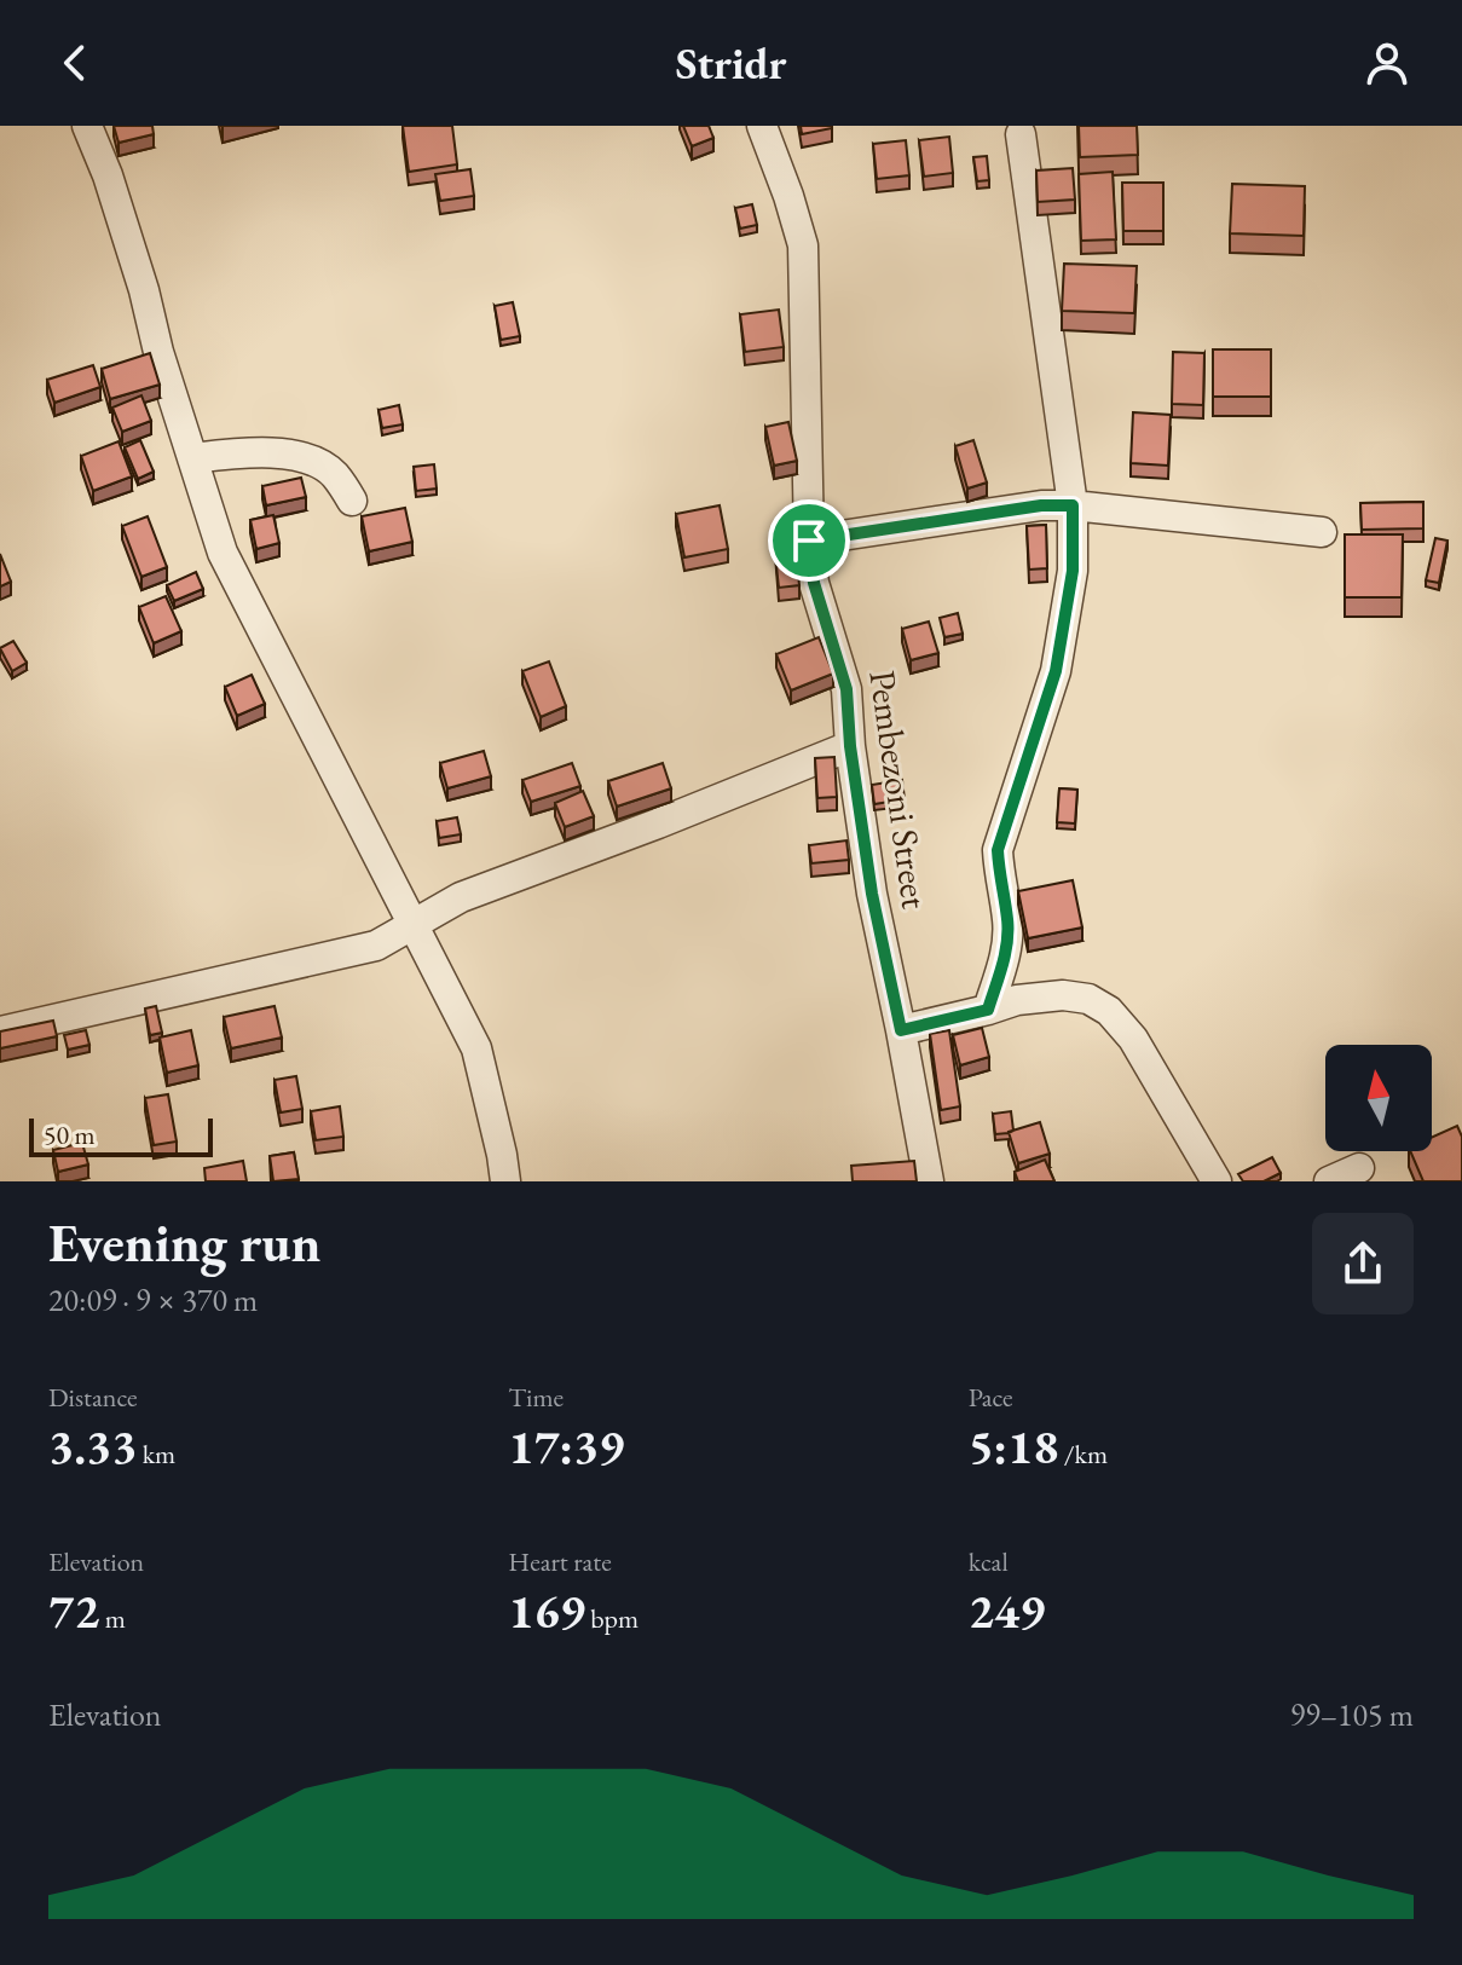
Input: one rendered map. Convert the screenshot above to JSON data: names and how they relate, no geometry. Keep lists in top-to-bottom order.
{
  "streets": {
    "street": ["Pembezoni Street"]
  },
  "scale_bar": "50 m",
  "north": "top",
  "page": {
    "header": "Stridr",
    "scale": "50 m",
    "heading": ["Evening run", "20:09 · 9 × 370 m"],
    "stats": [
      ["Distance", "3.33 km"],
      ["Time", "17:39"],
      ["Pace", "5:18 /km"],
      ["Elevation", "72 m"],
      ["Heart rate", "169 bpm"],
      ["kcal", "249"]
    ],
    "chart": ["Elevation", "99–105 m"]
  }
}
